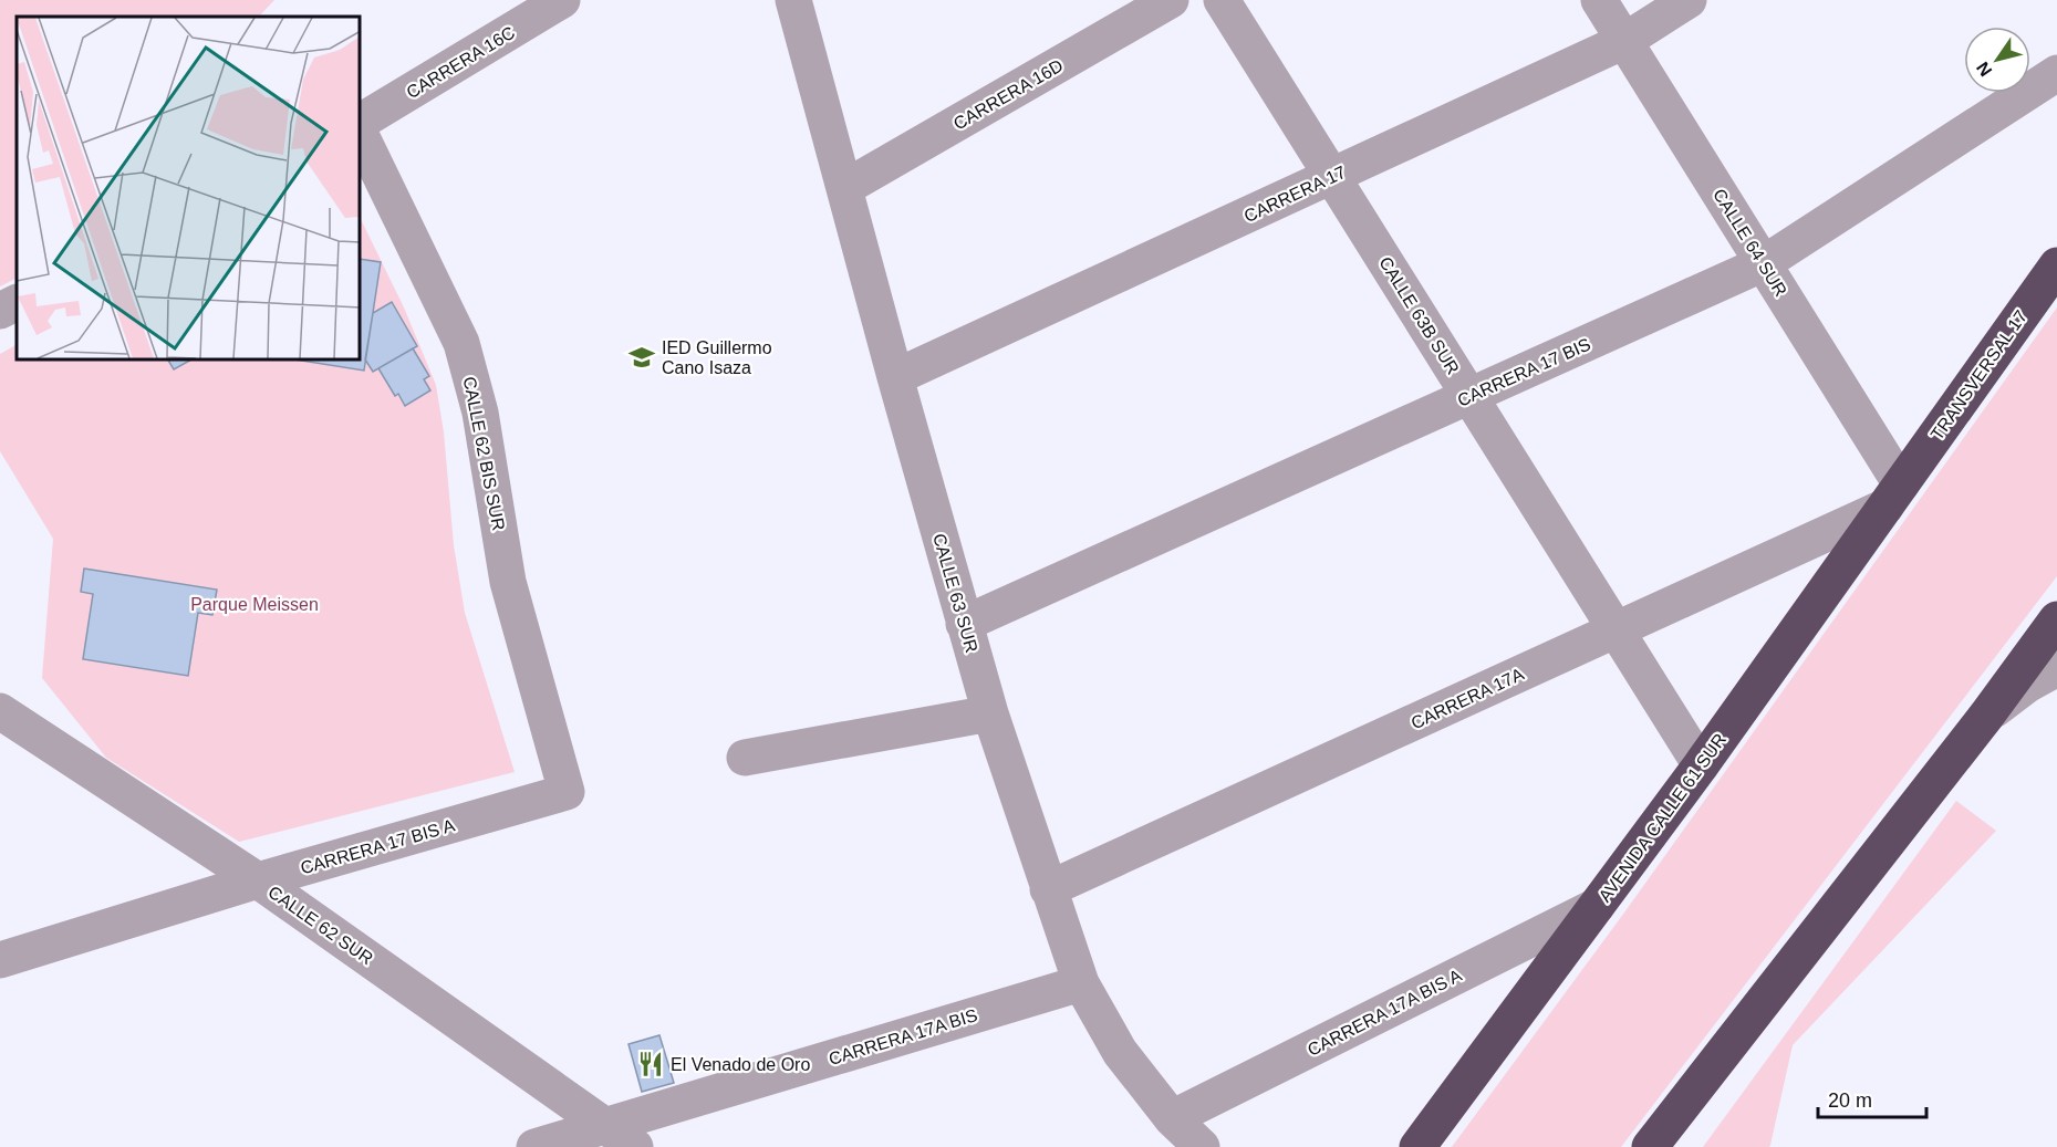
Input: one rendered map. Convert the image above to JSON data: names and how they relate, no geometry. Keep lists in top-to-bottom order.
{
  "streets": {
    "highway": ["TRANSVERSAL 17", "AVENIDA CALLE 61 SUR"],
    "street": [
      "CARRERA 16C",
      "CARRERA 16D",
      "CARRERA 17",
      "CALLE 64 SUR",
      "CALLE 63B SUR",
      "CARRERA 17 BIS",
      "CALLE 62 BIS SUR",
      "CALLE 63 SUR",
      "CARRERA 17A",
      "CARRERA 17 BIS A",
      "CALLE 62 SUR",
      "CARRERA 17A BIS A",
      "CARRERA 17A BIS"
    ]
  },
  "crossings": [
    ["CARRERA 16D", "CALLE 63 SUR"],
    ["CARRERA 17", "CALLE 64 SUR"],
    ["CARRERA 17", "CALLE 63B SUR"],
    ["CARRERA 17", "CALLE 63 SUR"],
    ["CALLE 64 SUR", "CARRERA 17 BIS"],
    ["CALLE 64 SUR", "TRANSVERSAL 17"],
    ["CALLE 64 SUR", "CARRERA 17A"],
    ["CALLE 64 SUR", "AVENIDA CALLE 61 SUR"],
    ["CALLE 63B SUR", "CARRERA 17 BIS"],
    ["CALLE 63B SUR", "CARRERA 17A"],
    ["CALLE 63B SUR", "AVENIDA CALLE 61 SUR"],
    ["CARRERA 17 BIS", "CALLE 63 SUR"],
    ["TRANSVERSAL 17", "CARRERA 17A"],
    ["TRANSVERSAL 17", "AVENIDA CALLE 61 SUR"],
    ["CALLE 62 BIS SUR", "CARRERA 17 BIS A"],
    ["CALLE 63 SUR", "CARRERA 17A"],
    ["CALLE 63 SUR", "CARRERA 17A BIS A"],
    ["CALLE 63 SUR", "CARRERA 17A BIS"],
    ["CARRERA 17A", "AVENIDA CALLE 61 SUR"],
    ["AVENIDA CALLE 61 SUR", "CARRERA 17A BIS A"],
    ["CARRERA 17 BIS A", "CALLE 62 SUR"],
    ["CALLE 62 SUR", "CARRERA 17A BIS"]
  ],
  "parks": ["Parque Meissen"],
  "places": {
    "school or university": ["IED Guillermo Cano Isaza"],
    "restaurant": ["El Venado de Oro"]
  },
  "scale_bar": "20 m",
  "north": "bottom left"
}
